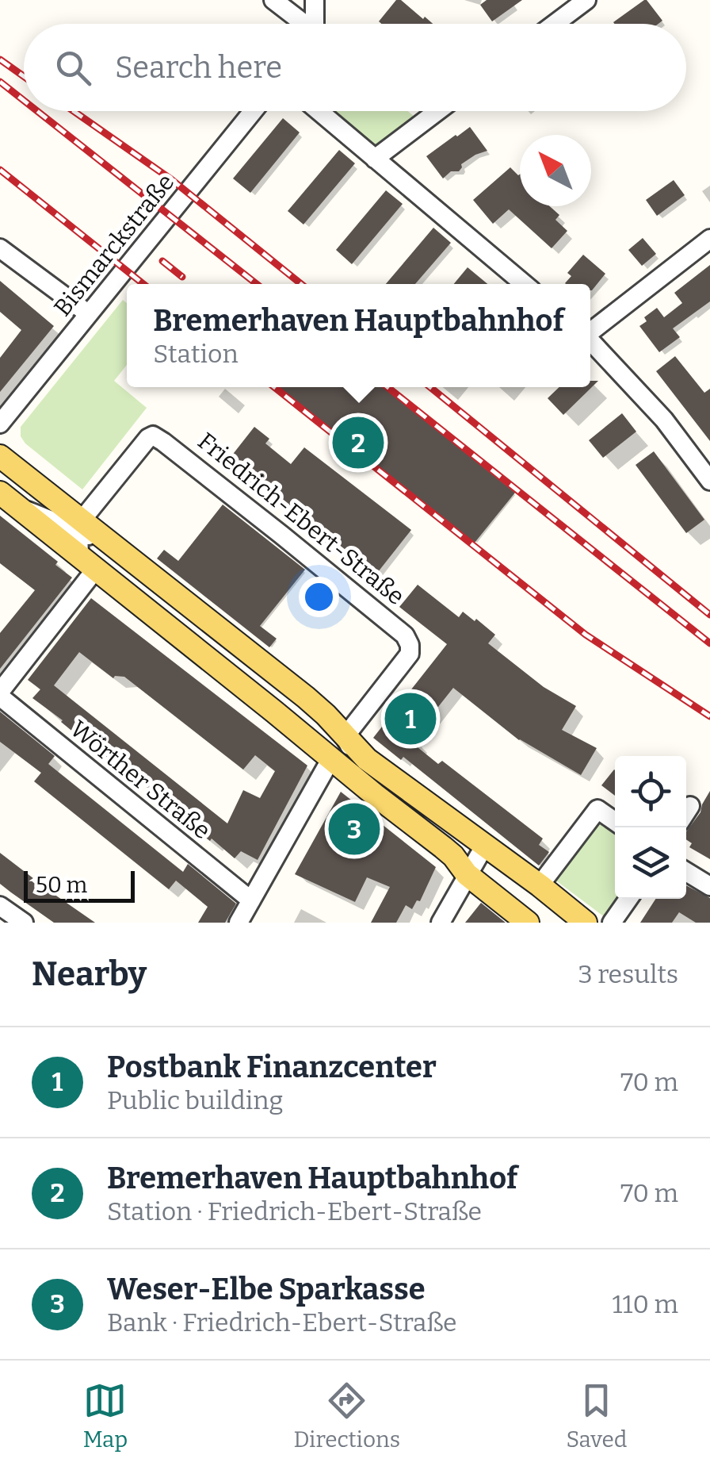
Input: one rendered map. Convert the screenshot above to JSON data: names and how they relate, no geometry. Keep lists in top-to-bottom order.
{
  "streets": {
    "main road": ["Friedrich-Ebert-Straße"],
    "street": ["Bismarckstraße", "Wörther Straße"]
  },
  "scale_bar": "50 m",
  "north": "top left",
  "page": {
    "search": "Search here",
    "popup": ["Bremerhaven Hauptbahnhof", "Station"],
    "pins": ["2", "1", "3"],
    "scale": "50 m",
    "heading": ["Nearby", "3 results"],
    "list": [
      {
        "mark": "1",
        "name": "Postbank Finanzcenter",
        "note": "Public building",
        "value": "70 m"
      },
      {
        "mark": "2",
        "name": "Bremerhaven Hauptbahnhof",
        "note": "Station · Friedrich-Ebert-Straße",
        "value": "70 m"
      },
      {
        "mark": "3",
        "name": "Weser-Elbe Sparkasse",
        "note": "Bank · Friedrich-Ebert-Straße",
        "value": "110 m"
      }
    ],
    "nav": ["Map", "Directions", "Saved"]
  }
}
